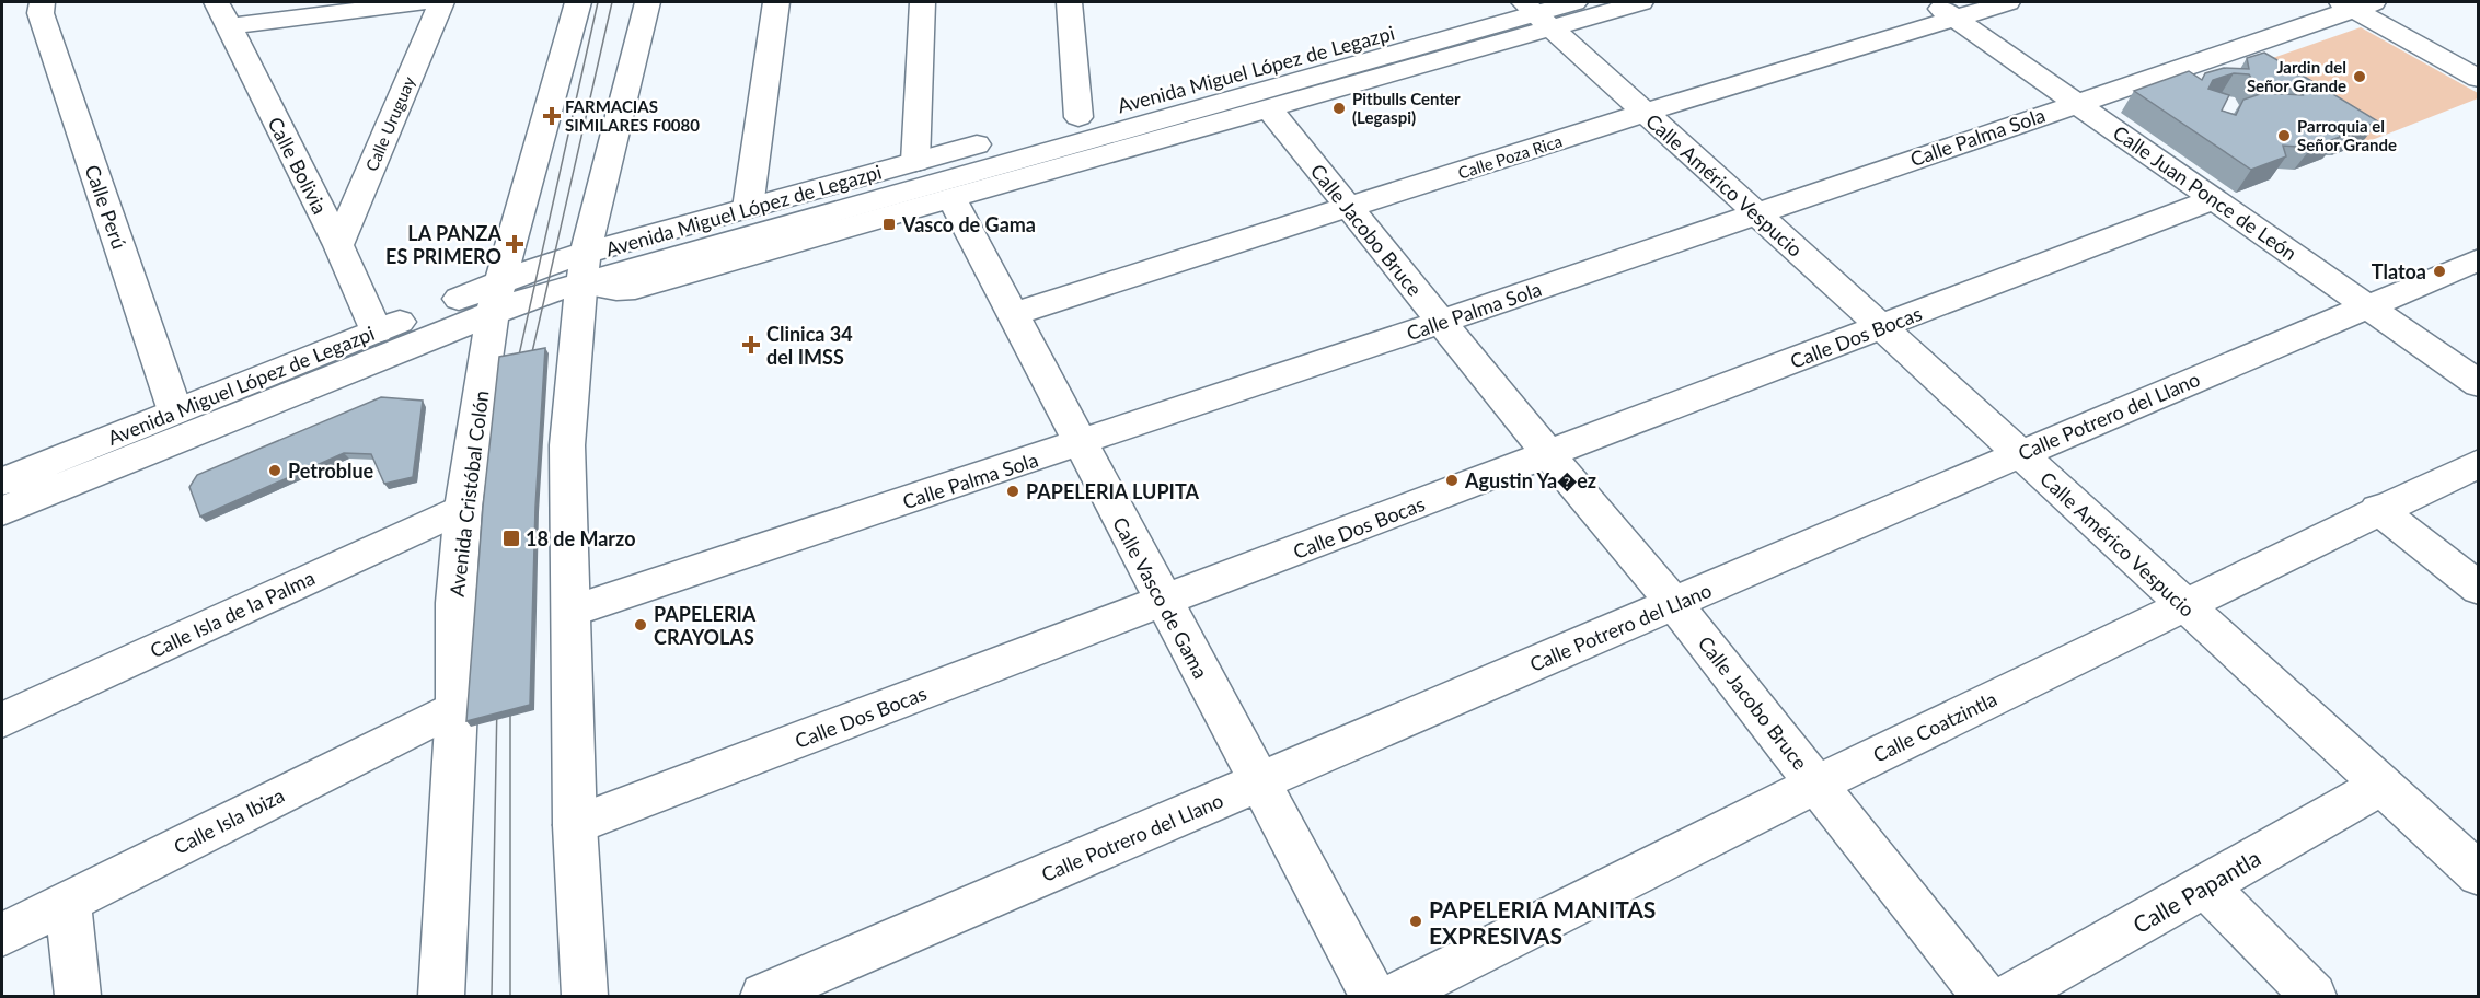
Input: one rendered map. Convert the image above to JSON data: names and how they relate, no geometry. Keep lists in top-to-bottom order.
{
  "streets": {
    "street": [
      "Avenida Miguel López de Legazpi",
      "Calle Uruguay",
      "Calle Palma Sola",
      "Calle Poza Rica",
      "Calle Bolivia",
      "Calle Américo Vespucio",
      "Calle Juan Ponce de León",
      "Calle Perú",
      "Calle Jacobo Bruce",
      "Calle Dos Bocas",
      "Calle Potrero del Llano",
      "Avenida Cristóbal Colón",
      "Calle Vasco de Gama",
      "Calle Isla de la Palma",
      "Calle Coatzintla",
      "Calle Isla Ibiza",
      "Calle Papantla"
    ]
  },
  "crossings": [
    ["Avenida Miguel López de Legazpi", "Calle Bolivia"],
    ["Avenida Miguel López de Legazpi", "Calle Américo Vespucio"],
    ["Avenida Miguel López de Legazpi", "Calle Perú"],
    ["Avenida Miguel López de Legazpi", "Calle Jacobo Bruce"],
    ["Avenida Miguel López de Legazpi", "Avenida Cristóbal Colón"],
    ["Avenida Miguel López de Legazpi", "Calle Vasco de Gama"],
    ["Calle Uruguay", "Calle Bolivia"],
    ["Calle Palma Sola", "Calle Américo Vespucio"],
    ["Calle Palma Sola", "Calle Juan Ponce de León"],
    ["Calle Palma Sola", "Calle Jacobo Bruce"],
    ["Calle Palma Sola", "Calle Vasco de Gama"],
    ["Calle Poza Rica", "Calle Américo Vespucio"],
    ["Calle Poza Rica", "Calle Juan Ponce de León"],
    ["Calle Poza Rica", "Calle Jacobo Bruce"],
    ["Calle Poza Rica", "Calle Vasco de Gama"],
    ["Calle Américo Vespucio", "Calle Dos Bocas"],
    ["Calle Américo Vespucio", "Calle Potrero del Llano"],
    ["Calle Américo Vespucio", "Calle Coatzintla"],
    ["Calle Américo Vespucio", "Calle Papantla"],
    ["Calle Juan Ponce de León", "Calle Dos Bocas"],
    ["Calle Juan Ponce de León", "Calle Potrero del Llano"],
    ["Calle Jacobo Bruce", "Calle Dos Bocas"],
    ["Calle Jacobo Bruce", "Calle Potrero del Llano"],
    ["Calle Jacobo Bruce", "Calle Coatzintla"],
    ["Calle Dos Bocas", "Calle Vasco de Gama"],
    ["Calle Potrero del Llano", "Calle Vasco de Gama"],
    ["Avenida Cristóbal Colón", "Calle Isla de la Palma"],
    ["Avenida Cristóbal Colón", "Calle Isla Ibiza"]
  ],
  "places": {
    "other": [
      "Jardin del Señor Grande",
      "Pitbulls Center (Legaspi)",
      "Parroquia el Señor Grande",
      "Tlatoa",
      "Petroblue",
      "Agustin Ya�ez",
      "PAPELERIA LUPITA",
      "PAPELERIA CRAYOLAS",
      "PAPELERIA MANITAS EXPRESIVAS"
    ],
    "health": ["FARMACIAS SIMILARES F0080", "LA PANZA ES PRIMERO", "Clinica 34 del IMSS"],
    "transit": ["Vasco de Gama", "18 de Marzo"]
  }
}
